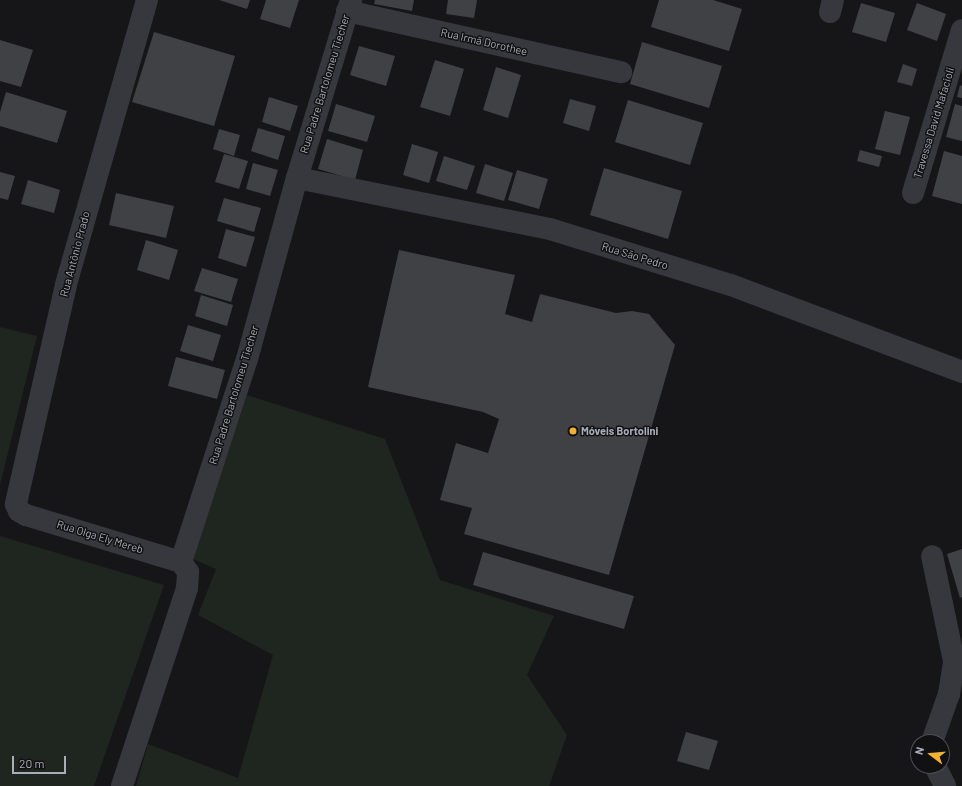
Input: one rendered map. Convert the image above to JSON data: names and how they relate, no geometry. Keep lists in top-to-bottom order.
{
  "streets": {
    "street": [
      "Rua Irmã Dorothee",
      "Rua Padre Bartolomeu Tiecher",
      "Travessa David Mafacioli",
      "Rua Antônio Prado",
      "Rua São Pedro",
      "Rua Olga Ely Mereb"
    ]
  },
  "crossings": [
    ["Rua Irmã Dorothee", "Rua Padre Bartolomeu Tiecher"],
    ["Rua Padre Bartolomeu Tiecher", "Rua São Pedro"],
    ["Rua Padre Bartolomeu Tiecher", "Rua Olga Ely Mereb"],
    ["Rua Antônio Prado", "Rua Olga Ely Mereb"]
  ],
  "places": ["Móveis Bortolini"],
  "scale_bar": "20 m",
  "north": "left"
}
